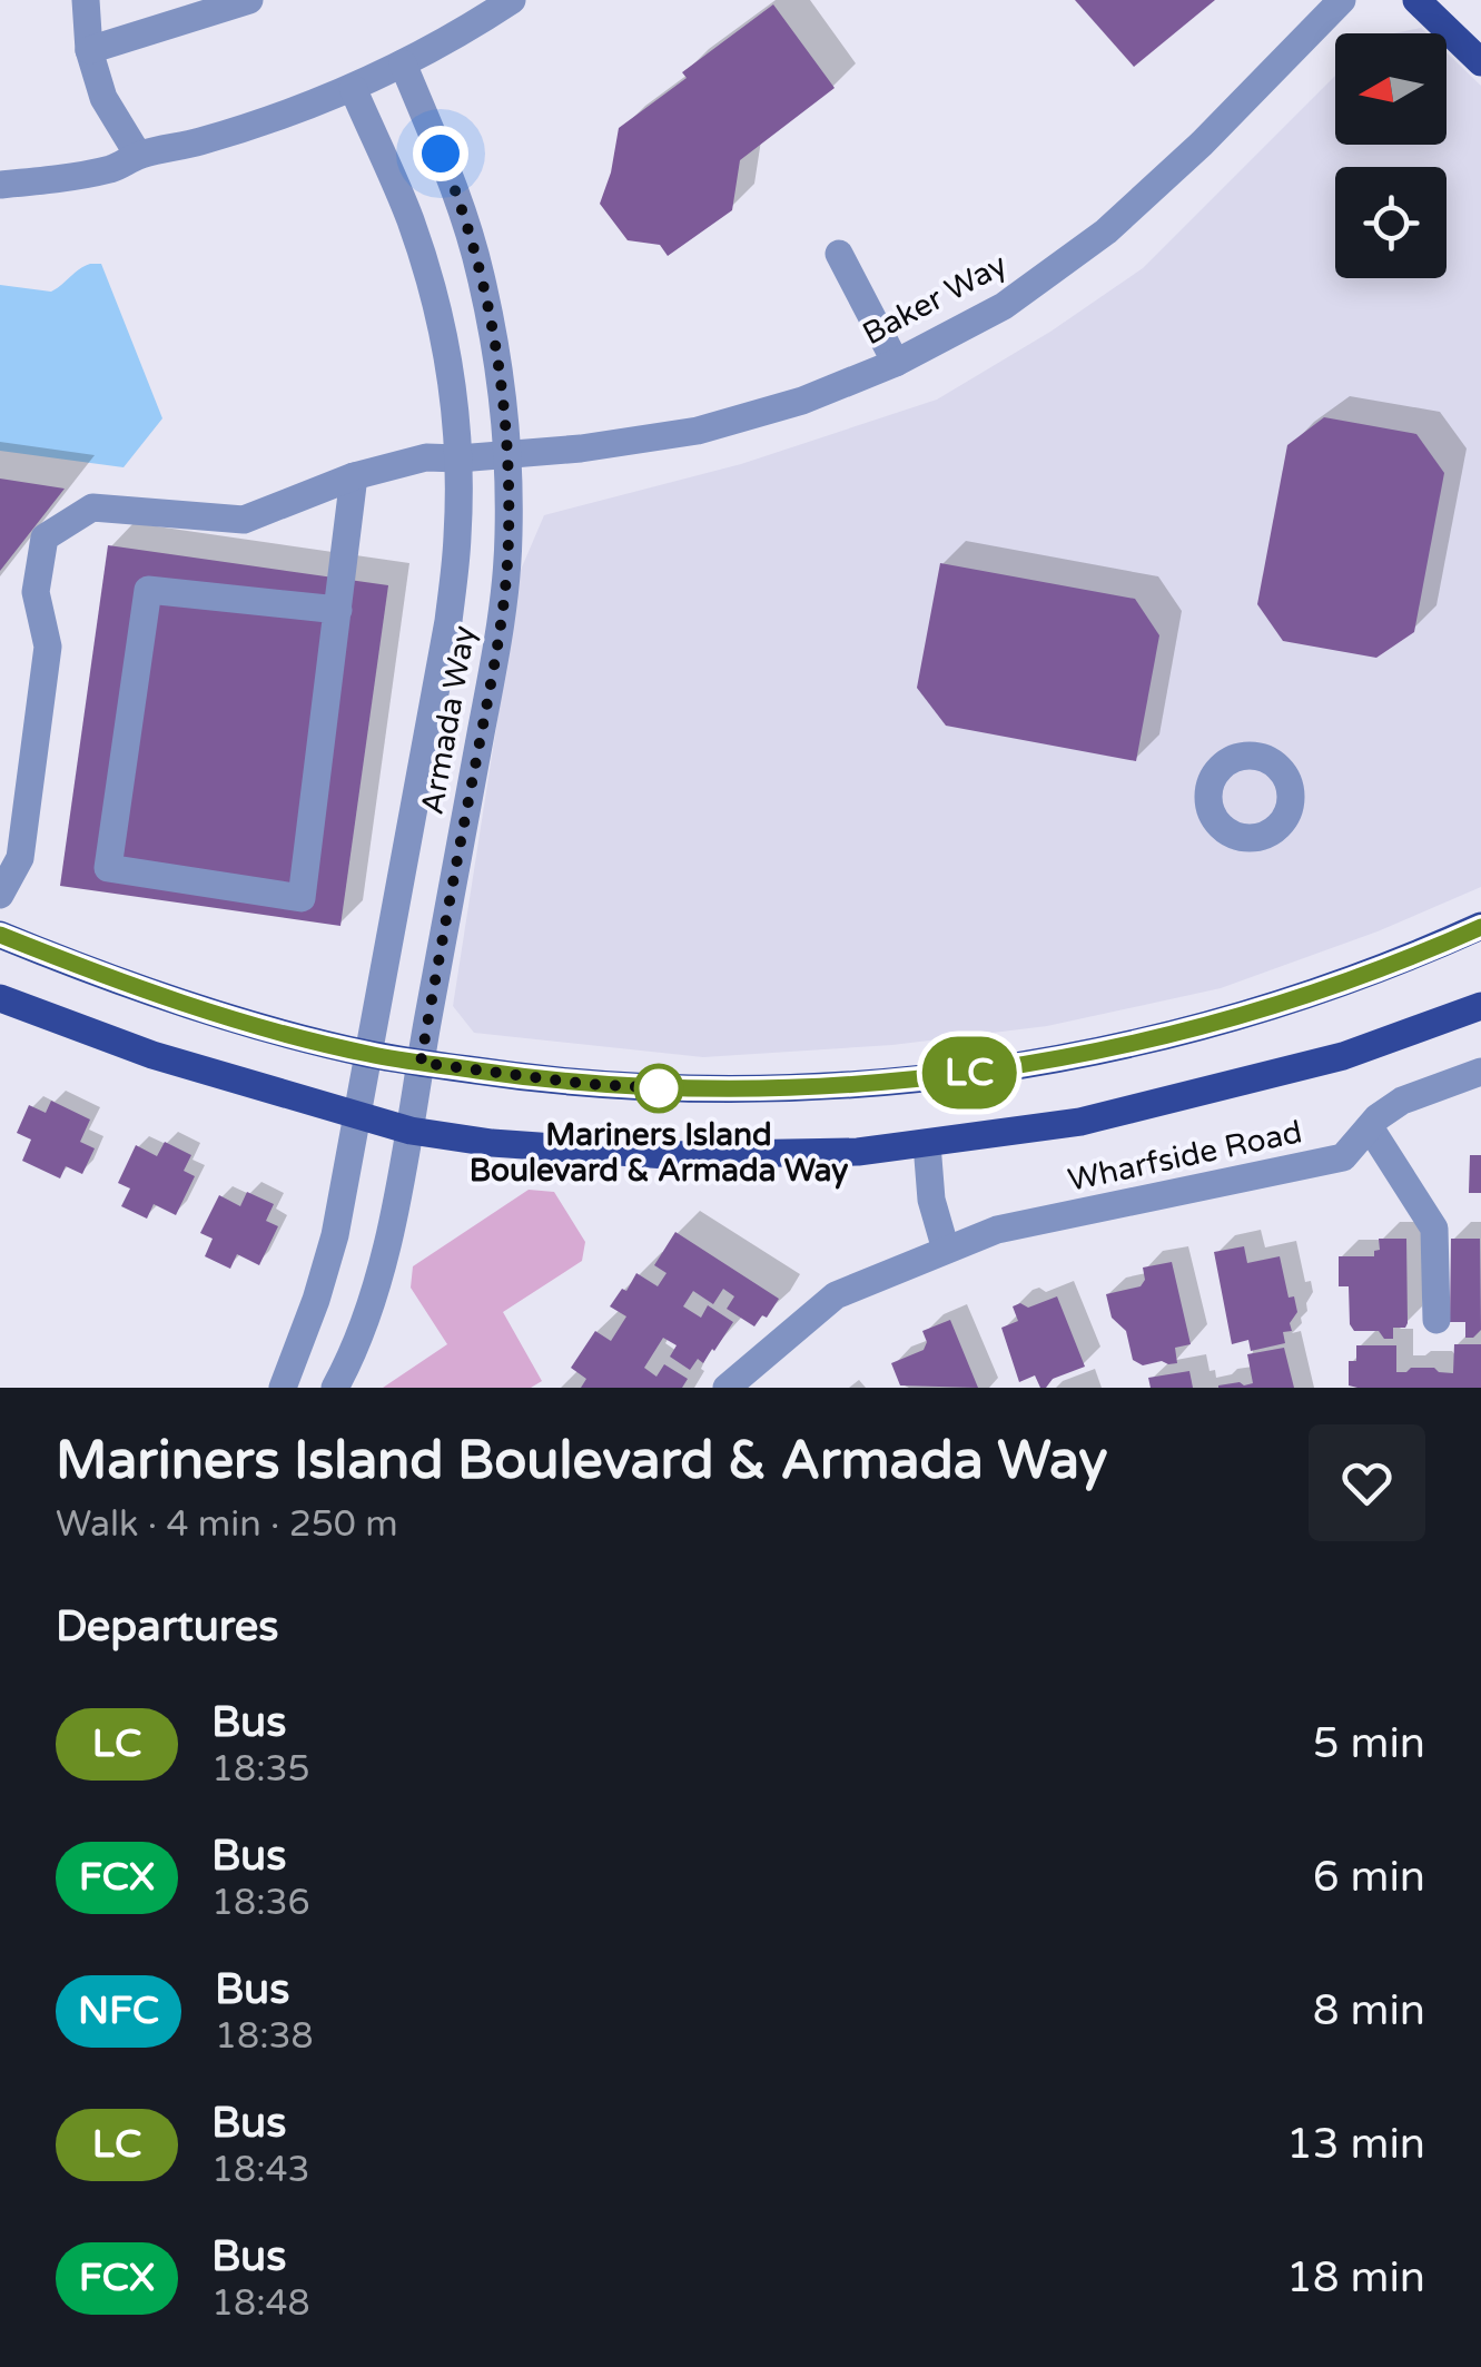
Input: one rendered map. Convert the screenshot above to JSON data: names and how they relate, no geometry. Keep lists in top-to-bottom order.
{
  "streets": {
    "street": ["Baker Way", "Armada Way", "Wharfside Road"]
  },
  "crossings": [
    ["Baker Way", "Armada Way"]
  ],
  "places": ["Mariners Island Boulevard & Armada Way"],
  "lines": ["bus line LC"],
  "north": "left",
  "page": {
    "on_map": "LC",
    "heading": [
      ["Mariners Island Boulevard & Armada Way", "Walk · 4 min · 250 m"],
      "Departures"
    ],
    "list": [
      {
        "mark": "LC",
        "name": "Bus",
        "note": "18:35",
        "value": "5 min"
      },
      {
        "mark": "FCX",
        "name": "Bus",
        "note": "18:36",
        "value": "6 min"
      },
      {
        "mark": "NFC",
        "name": "Bus",
        "note": "18:38",
        "value": "8 min"
      },
      {
        "mark": "LC",
        "name": "Bus",
        "note": "18:43",
        "value": "13 min"
      },
      {
        "mark": "FCX",
        "name": "Bus",
        "note": "18:48",
        "value": "18 min"
      }
    ]
  }
}
